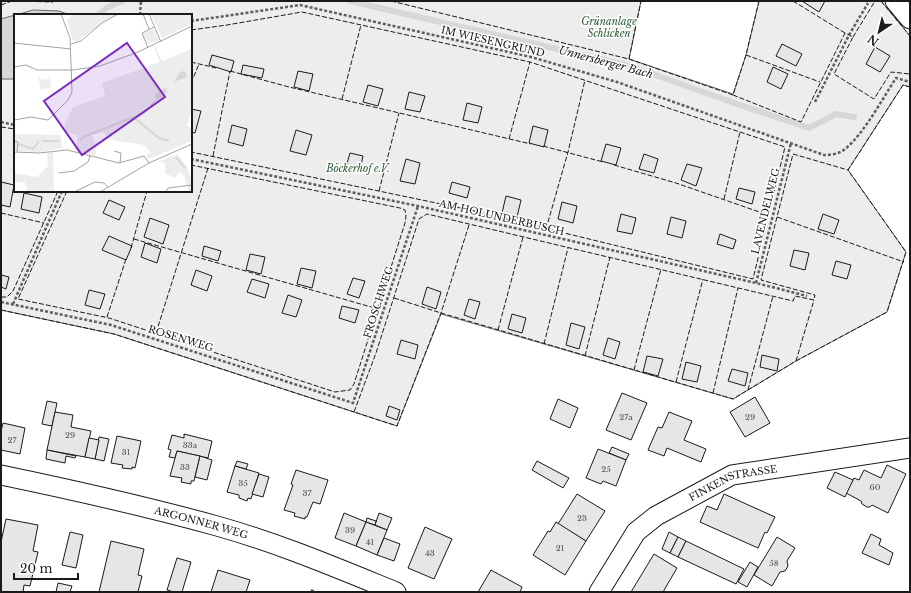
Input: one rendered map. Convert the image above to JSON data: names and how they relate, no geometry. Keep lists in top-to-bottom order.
{
  "streets": {
    "street": ["FINKENSTRASSE", "ARGONNER WEG"],
    "path": [
      "IM WIESENGRUND",
      "LAVENDELWEG",
      "AM HOLUNDERBUSCH",
      "FROSCHWEG",
      "ROSENWEG"
    ]
  },
  "crossings": [
    ["IM WIESENGRUND", "LAVENDELWEG"],
    ["LAVENDELWEG", "AM HOLUNDERBUSCH"],
    ["AM HOLUNDERBUSCH", "FROSCHWEG"],
    ["FROSCHWEG", "ROSENWEG"]
  ],
  "water": ["Unnersberger Bach"],
  "parks": ["Grünanlage Schlicken", "Böckerhof e.V."],
  "house_numbers": [
    "27a",
    "29",
    "29",
    "27",
    "33a",
    "31",
    "33",
    "25",
    "35",
    "60",
    "37",
    "23",
    "39",
    "41",
    "21",
    "43",
    "58"
  ],
  "scale_bar": "20 m",
  "north": "bottom left"
}
